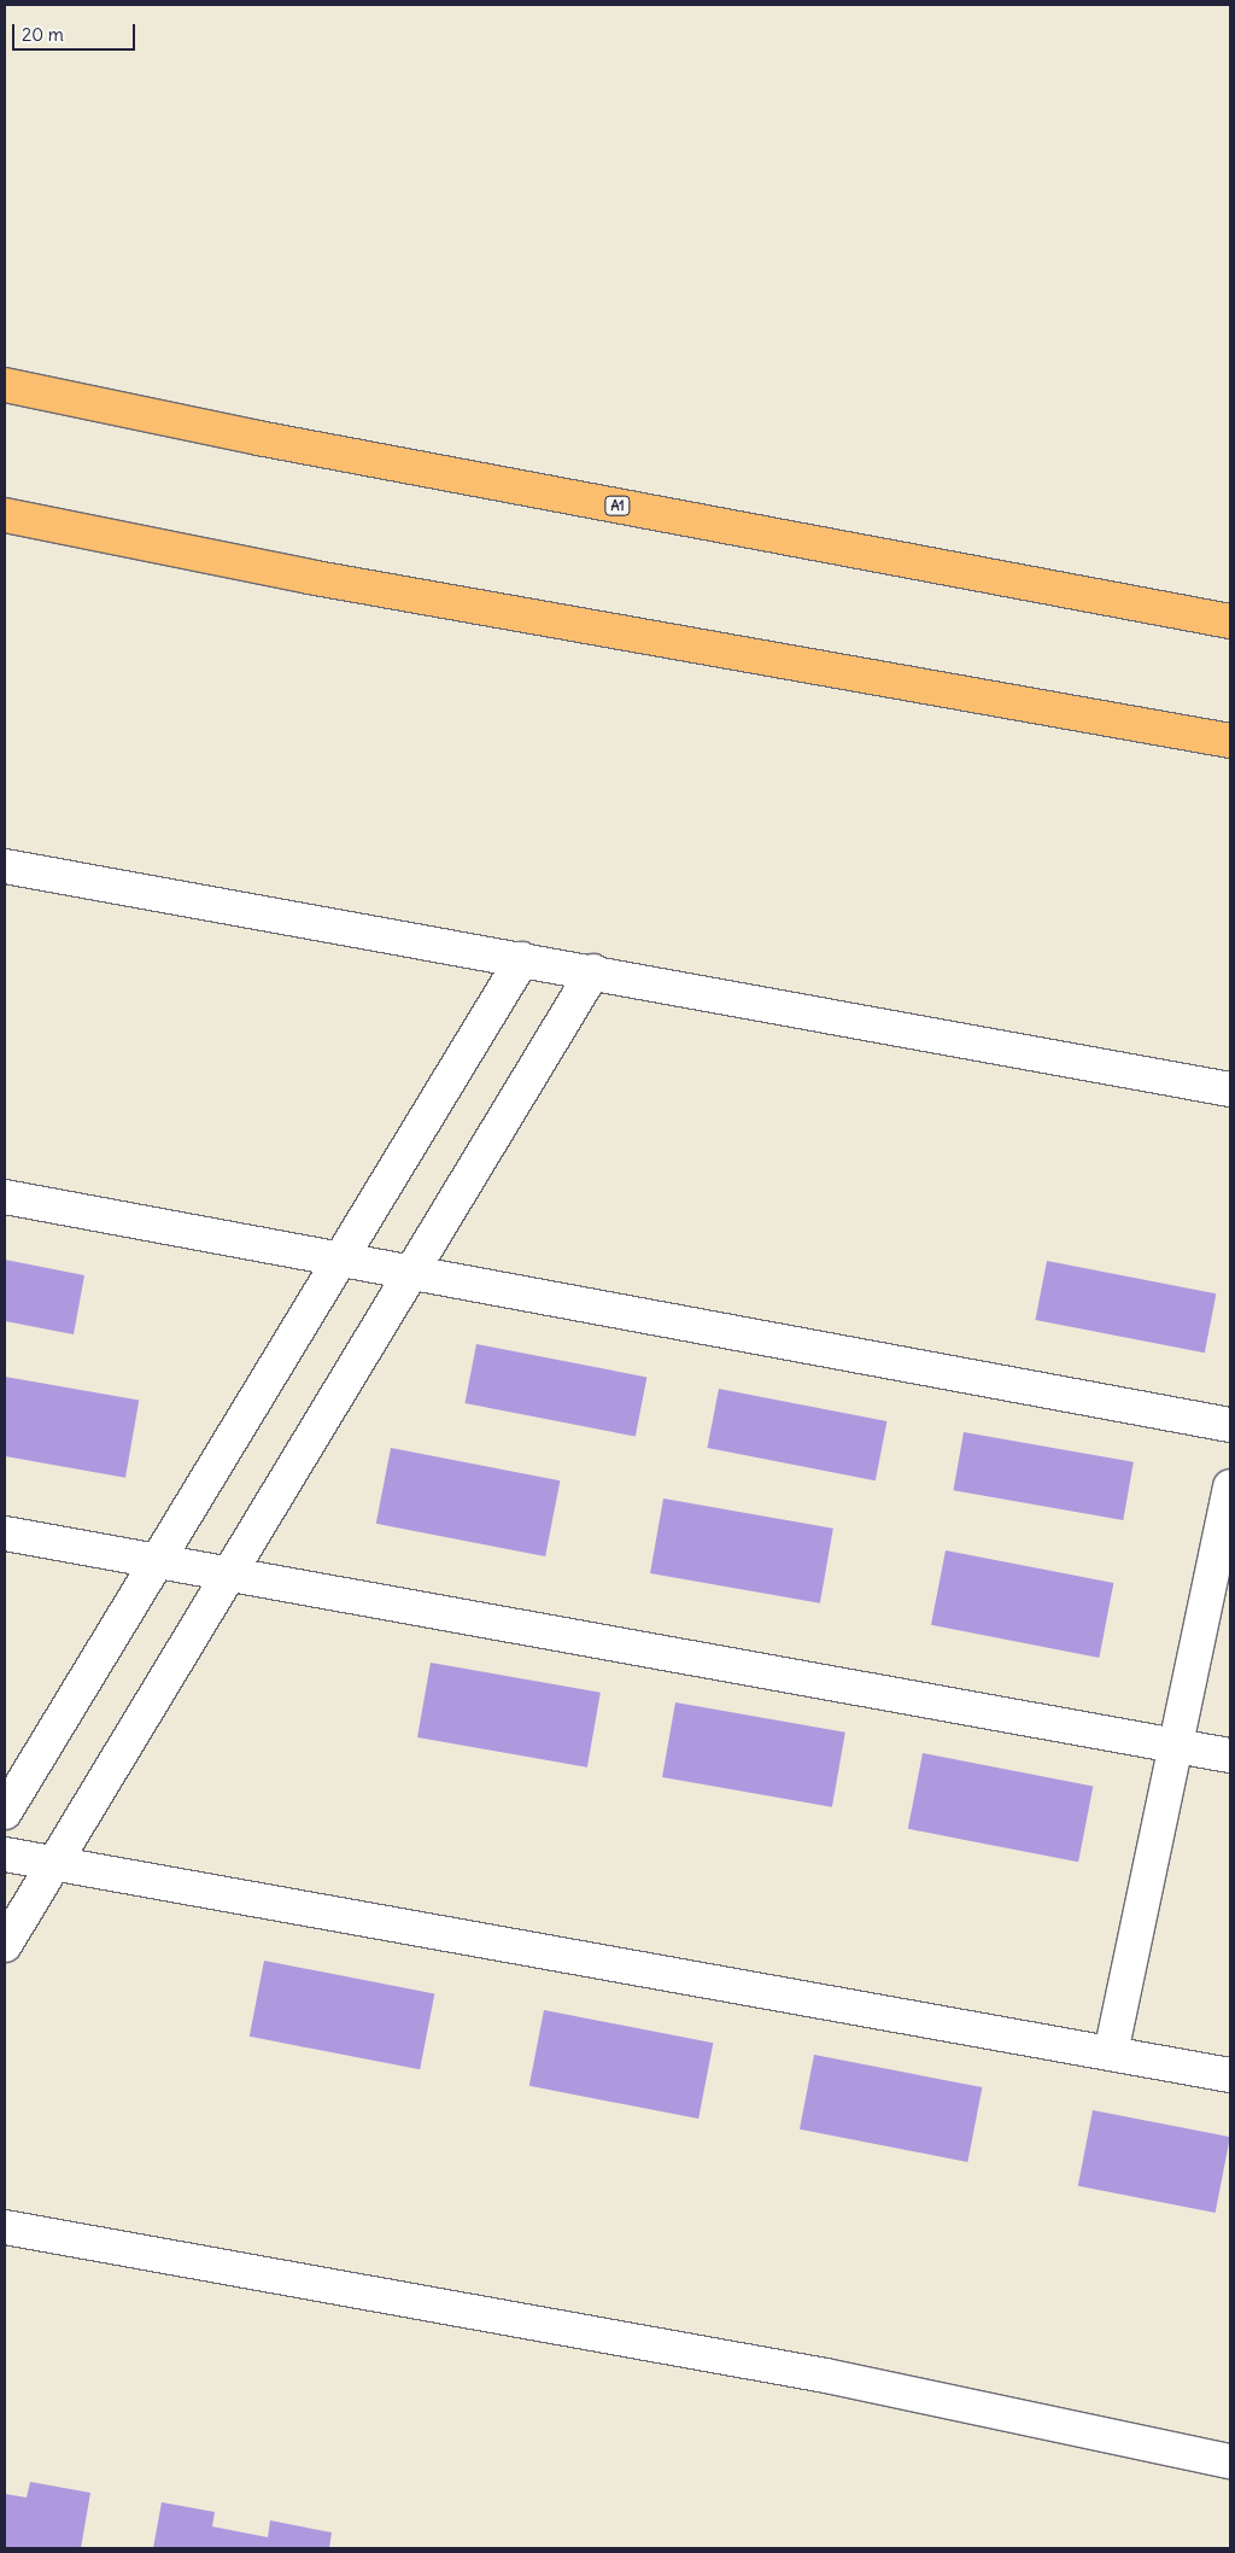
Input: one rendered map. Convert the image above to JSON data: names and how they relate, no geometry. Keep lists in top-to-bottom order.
{
  "streets": {
    "highway": ["A1"]
  },
  "scale_bar": "20 m"
}
